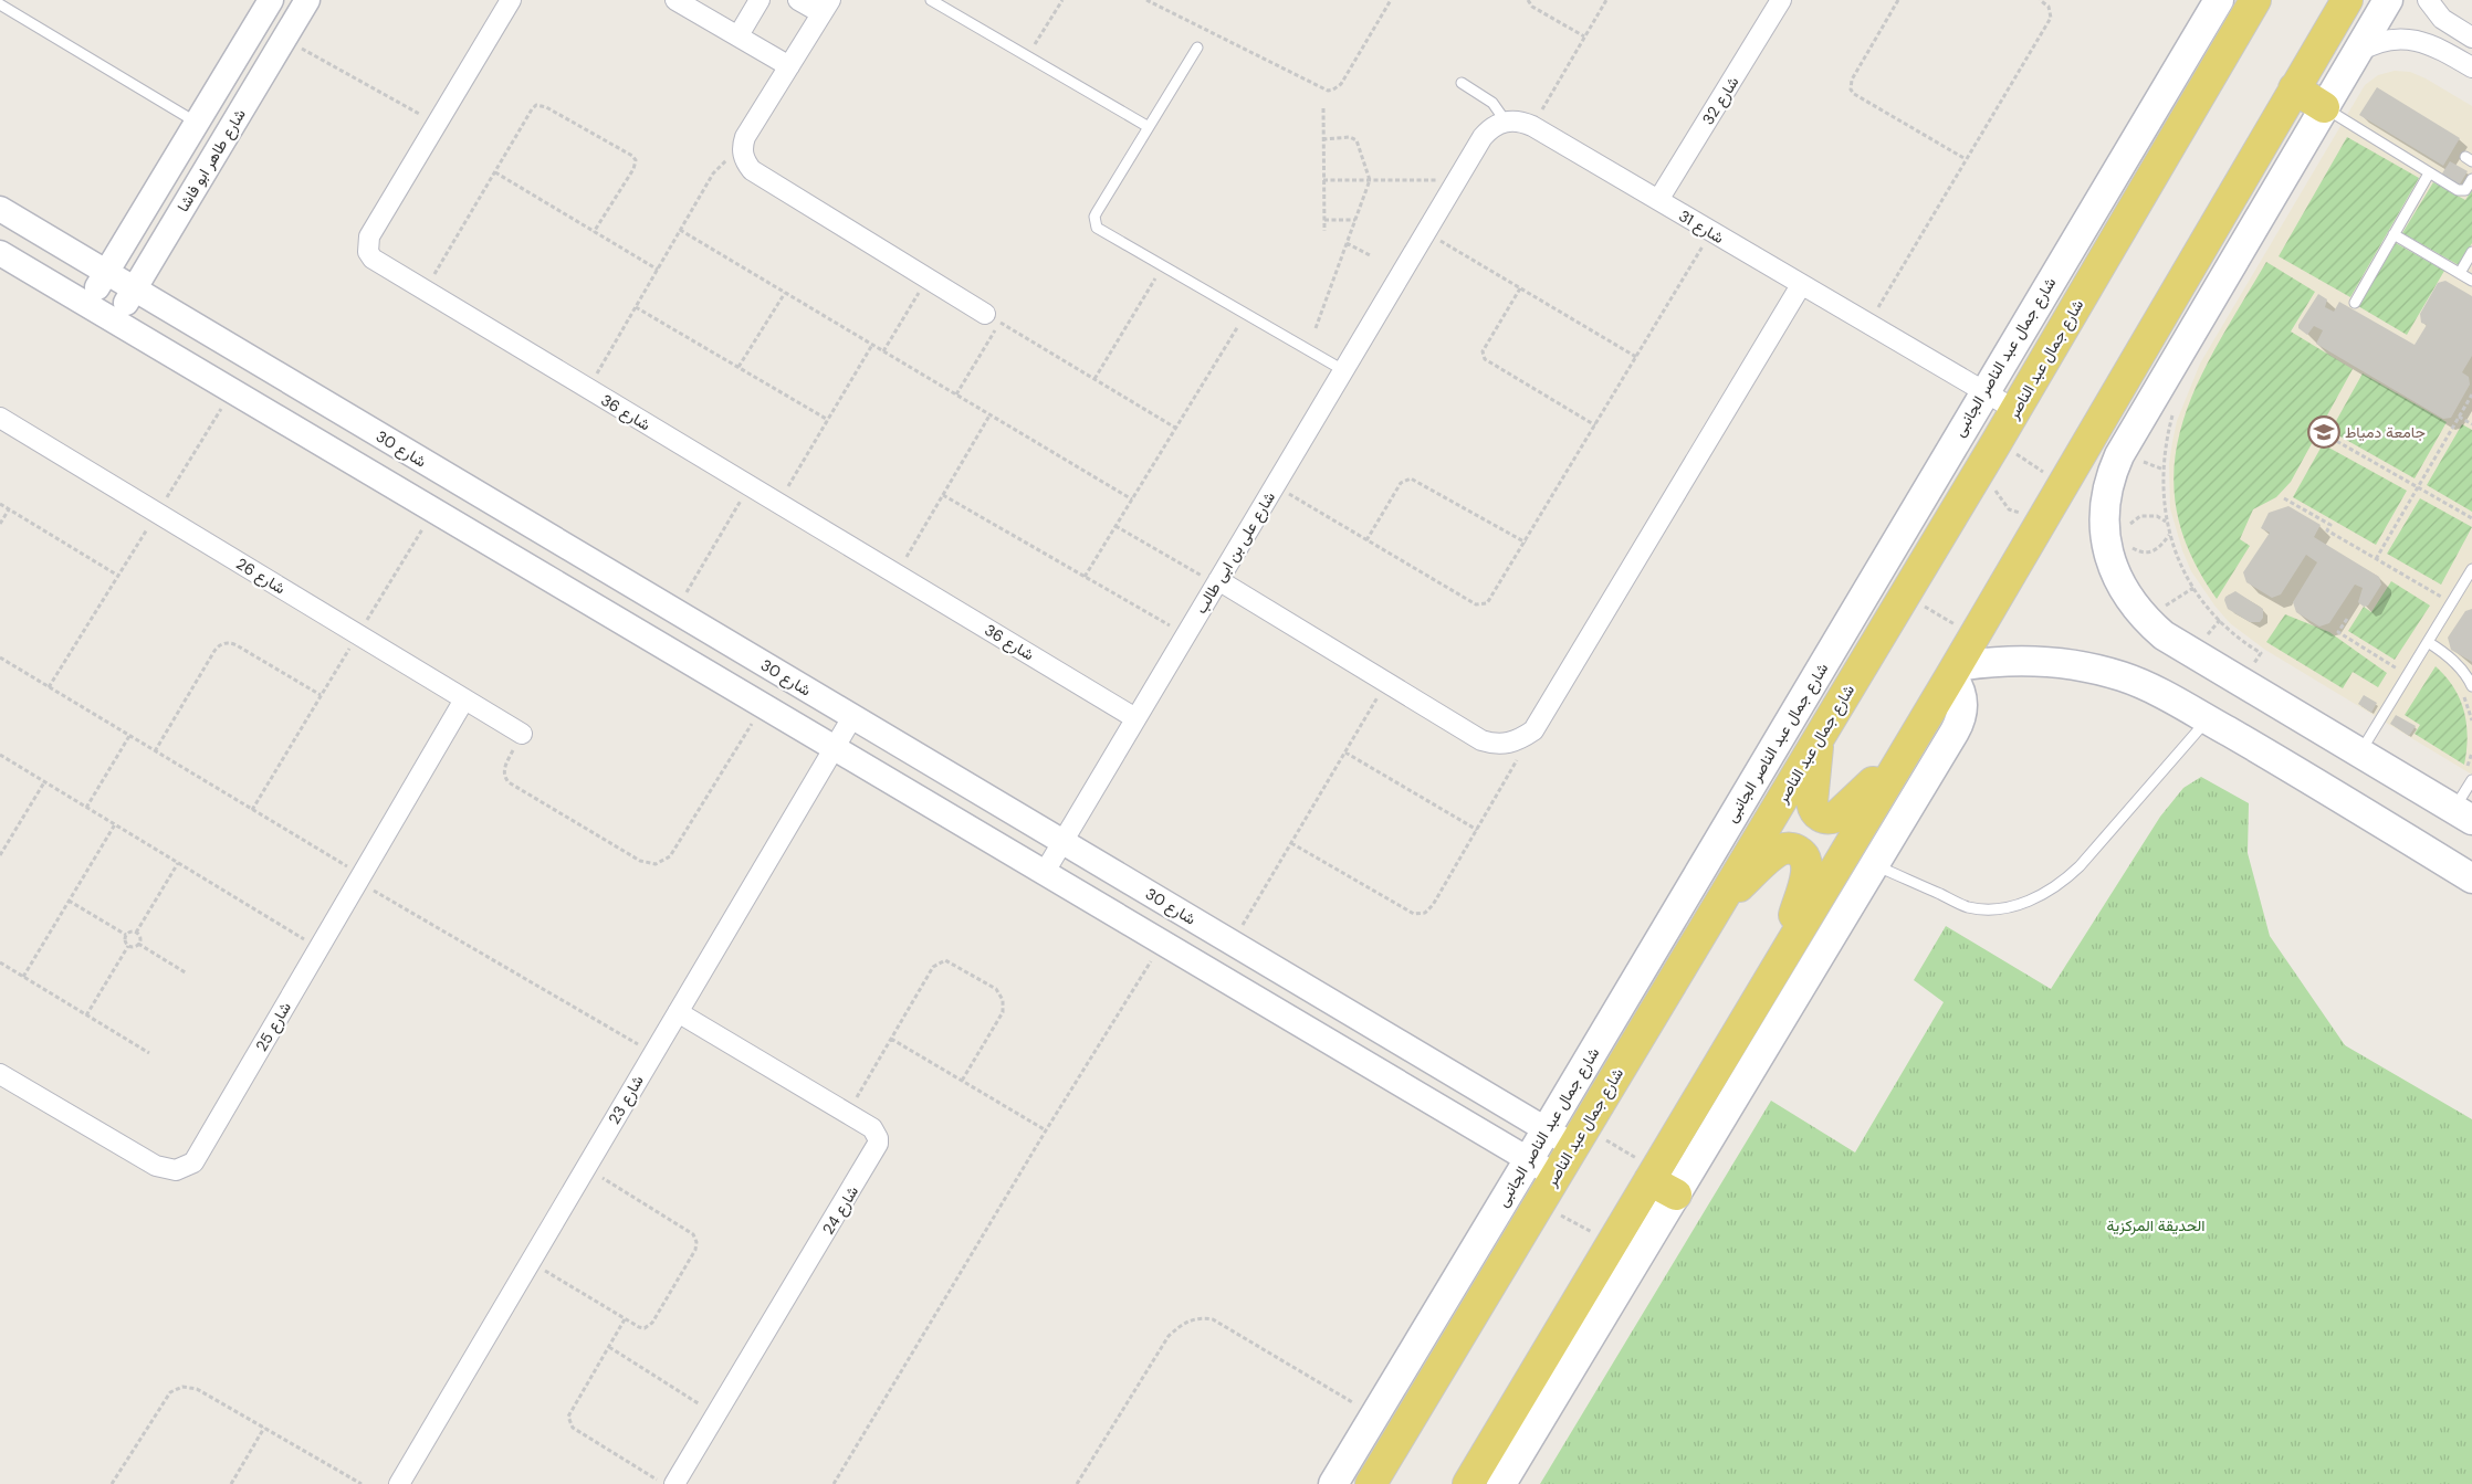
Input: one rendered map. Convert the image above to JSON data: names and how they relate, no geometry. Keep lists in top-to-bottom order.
{
  "streets": {
    "main road": ["شارع جمال عبد الناصر الجانبى", "شارع جمال عبد الناصر"],
    "street": [
      "شارع 32",
      "شارع طاهر ابو فاشا",
      "شارع 31",
      "شارع 36",
      "شارع 30",
      "شارع على بن ابى طالب",
      "شارع 26",
      "شارع 25",
      "شارع 23",
      "شارع 24"
    ]
  },
  "crossings": [
    ["شارع 32", "شارع 31"],
    ["شارع طاهر ابو فاشا", "شارع 30"],
    ["شارع 31", "شارع جمال عبد الناصر الجانبى"],
    ["شارع 31", "شارع جمال عبد الناصر"],
    ["شارع جمال عبد الناصر الجانبى", "شارع 30"],
    ["شارع جمال عبد الناصر", "شارع 30"],
    ["شارع 36", "شارع على بن ابى طالب"],
    ["شارع 30", "شارع على بن ابى طالب"],
    ["شارع 30", "شارع 23"],
    ["شارع 26", "شارع 25"],
    ["شارع 23", "شارع 24"]
  ],
  "parks": ["الحديقة المركزية"],
  "places": {
    "school or university": ["جامعة دمياط"]
  }
}
